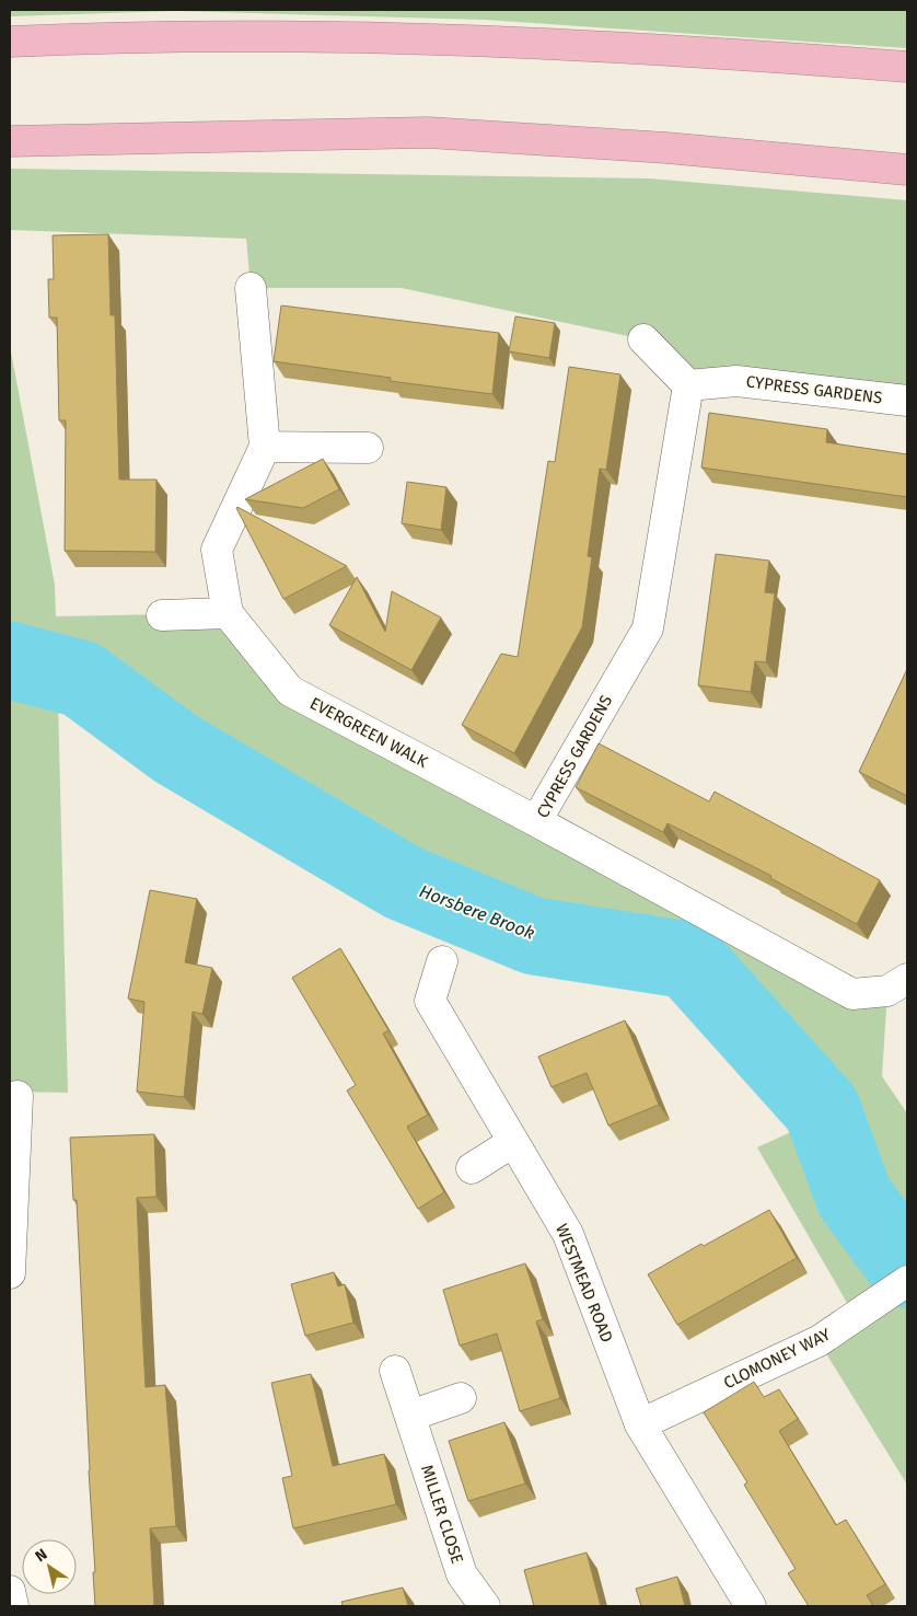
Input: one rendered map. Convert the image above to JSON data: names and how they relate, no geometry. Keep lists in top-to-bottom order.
{
  "streets": {
    "street": [
      "CYPRESS GARDENS",
      "EVERGREEN WALK",
      "WESTMEAD ROAD",
      "CLOMONEY WAY",
      "MILLER CLOSE"
    ]
  },
  "crossings": [
    ["CYPRESS GARDENS", "EVERGREEN WALK"],
    ["WESTMEAD ROAD", "CLOMONEY WAY"]
  ],
  "water": ["Horsbere Brook"],
  "north": "top left"
}
